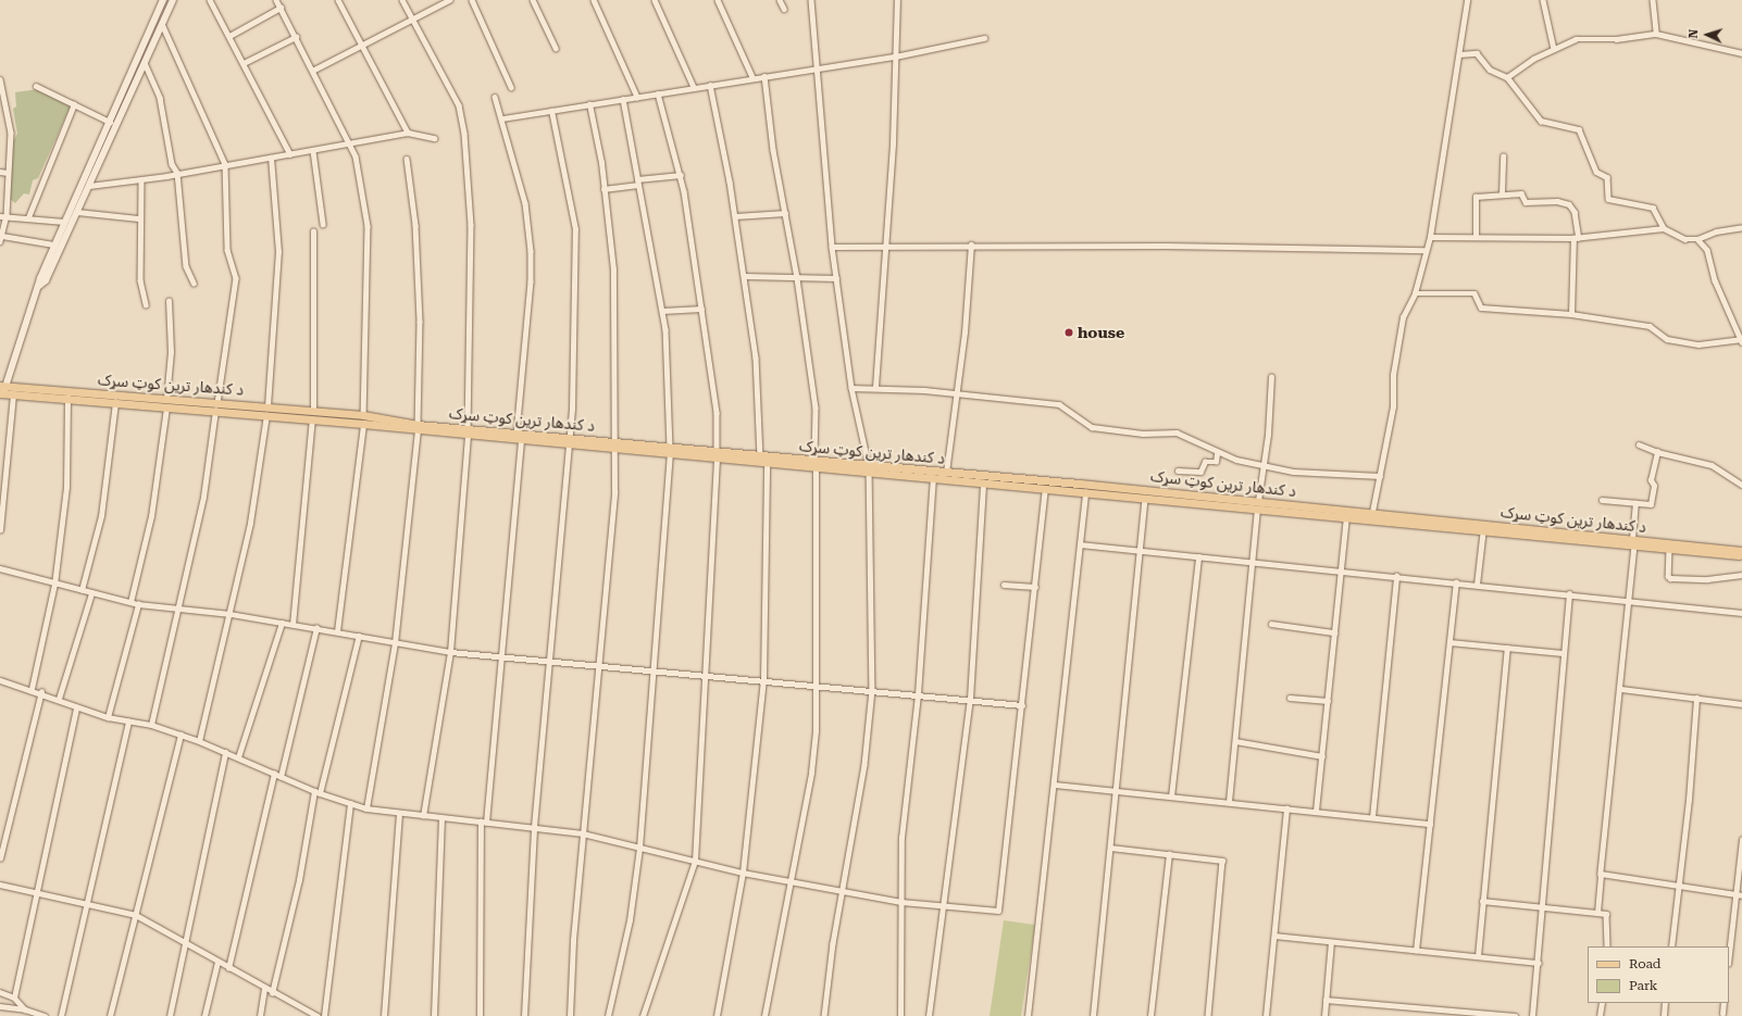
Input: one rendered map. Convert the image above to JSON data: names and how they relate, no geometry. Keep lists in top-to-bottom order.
{
  "streets": {
    "main road": ["د کندهار ترين کوټ سړک"]
  },
  "places": ["house"],
  "legend": ["Road", "Park"],
  "north": "left"
}
